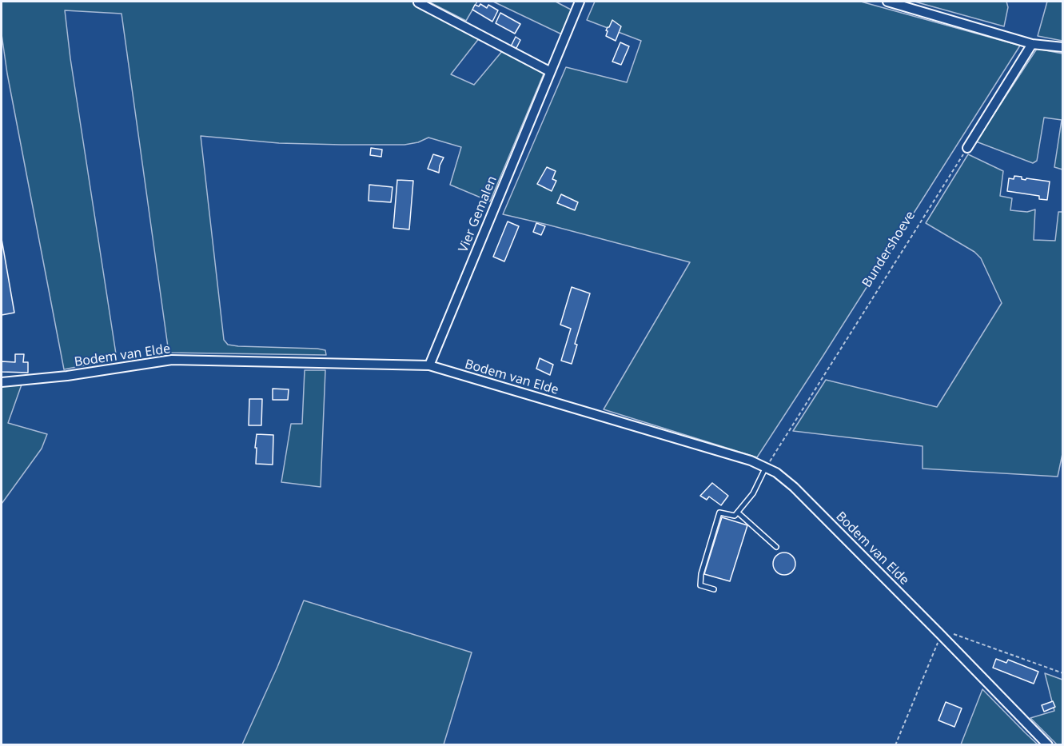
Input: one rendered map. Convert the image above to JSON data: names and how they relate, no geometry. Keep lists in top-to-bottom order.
{
  "streets": {
    "street": ["Vier Gemalen", "Bodem van Elde"],
    "path": ["Bundershoeve"]
  },
  "crossings": [
    ["Vier Gemalen", "Bodem van Elde"],
    ["Bundershoeve", "Bodem van Elde"]
  ]
}
